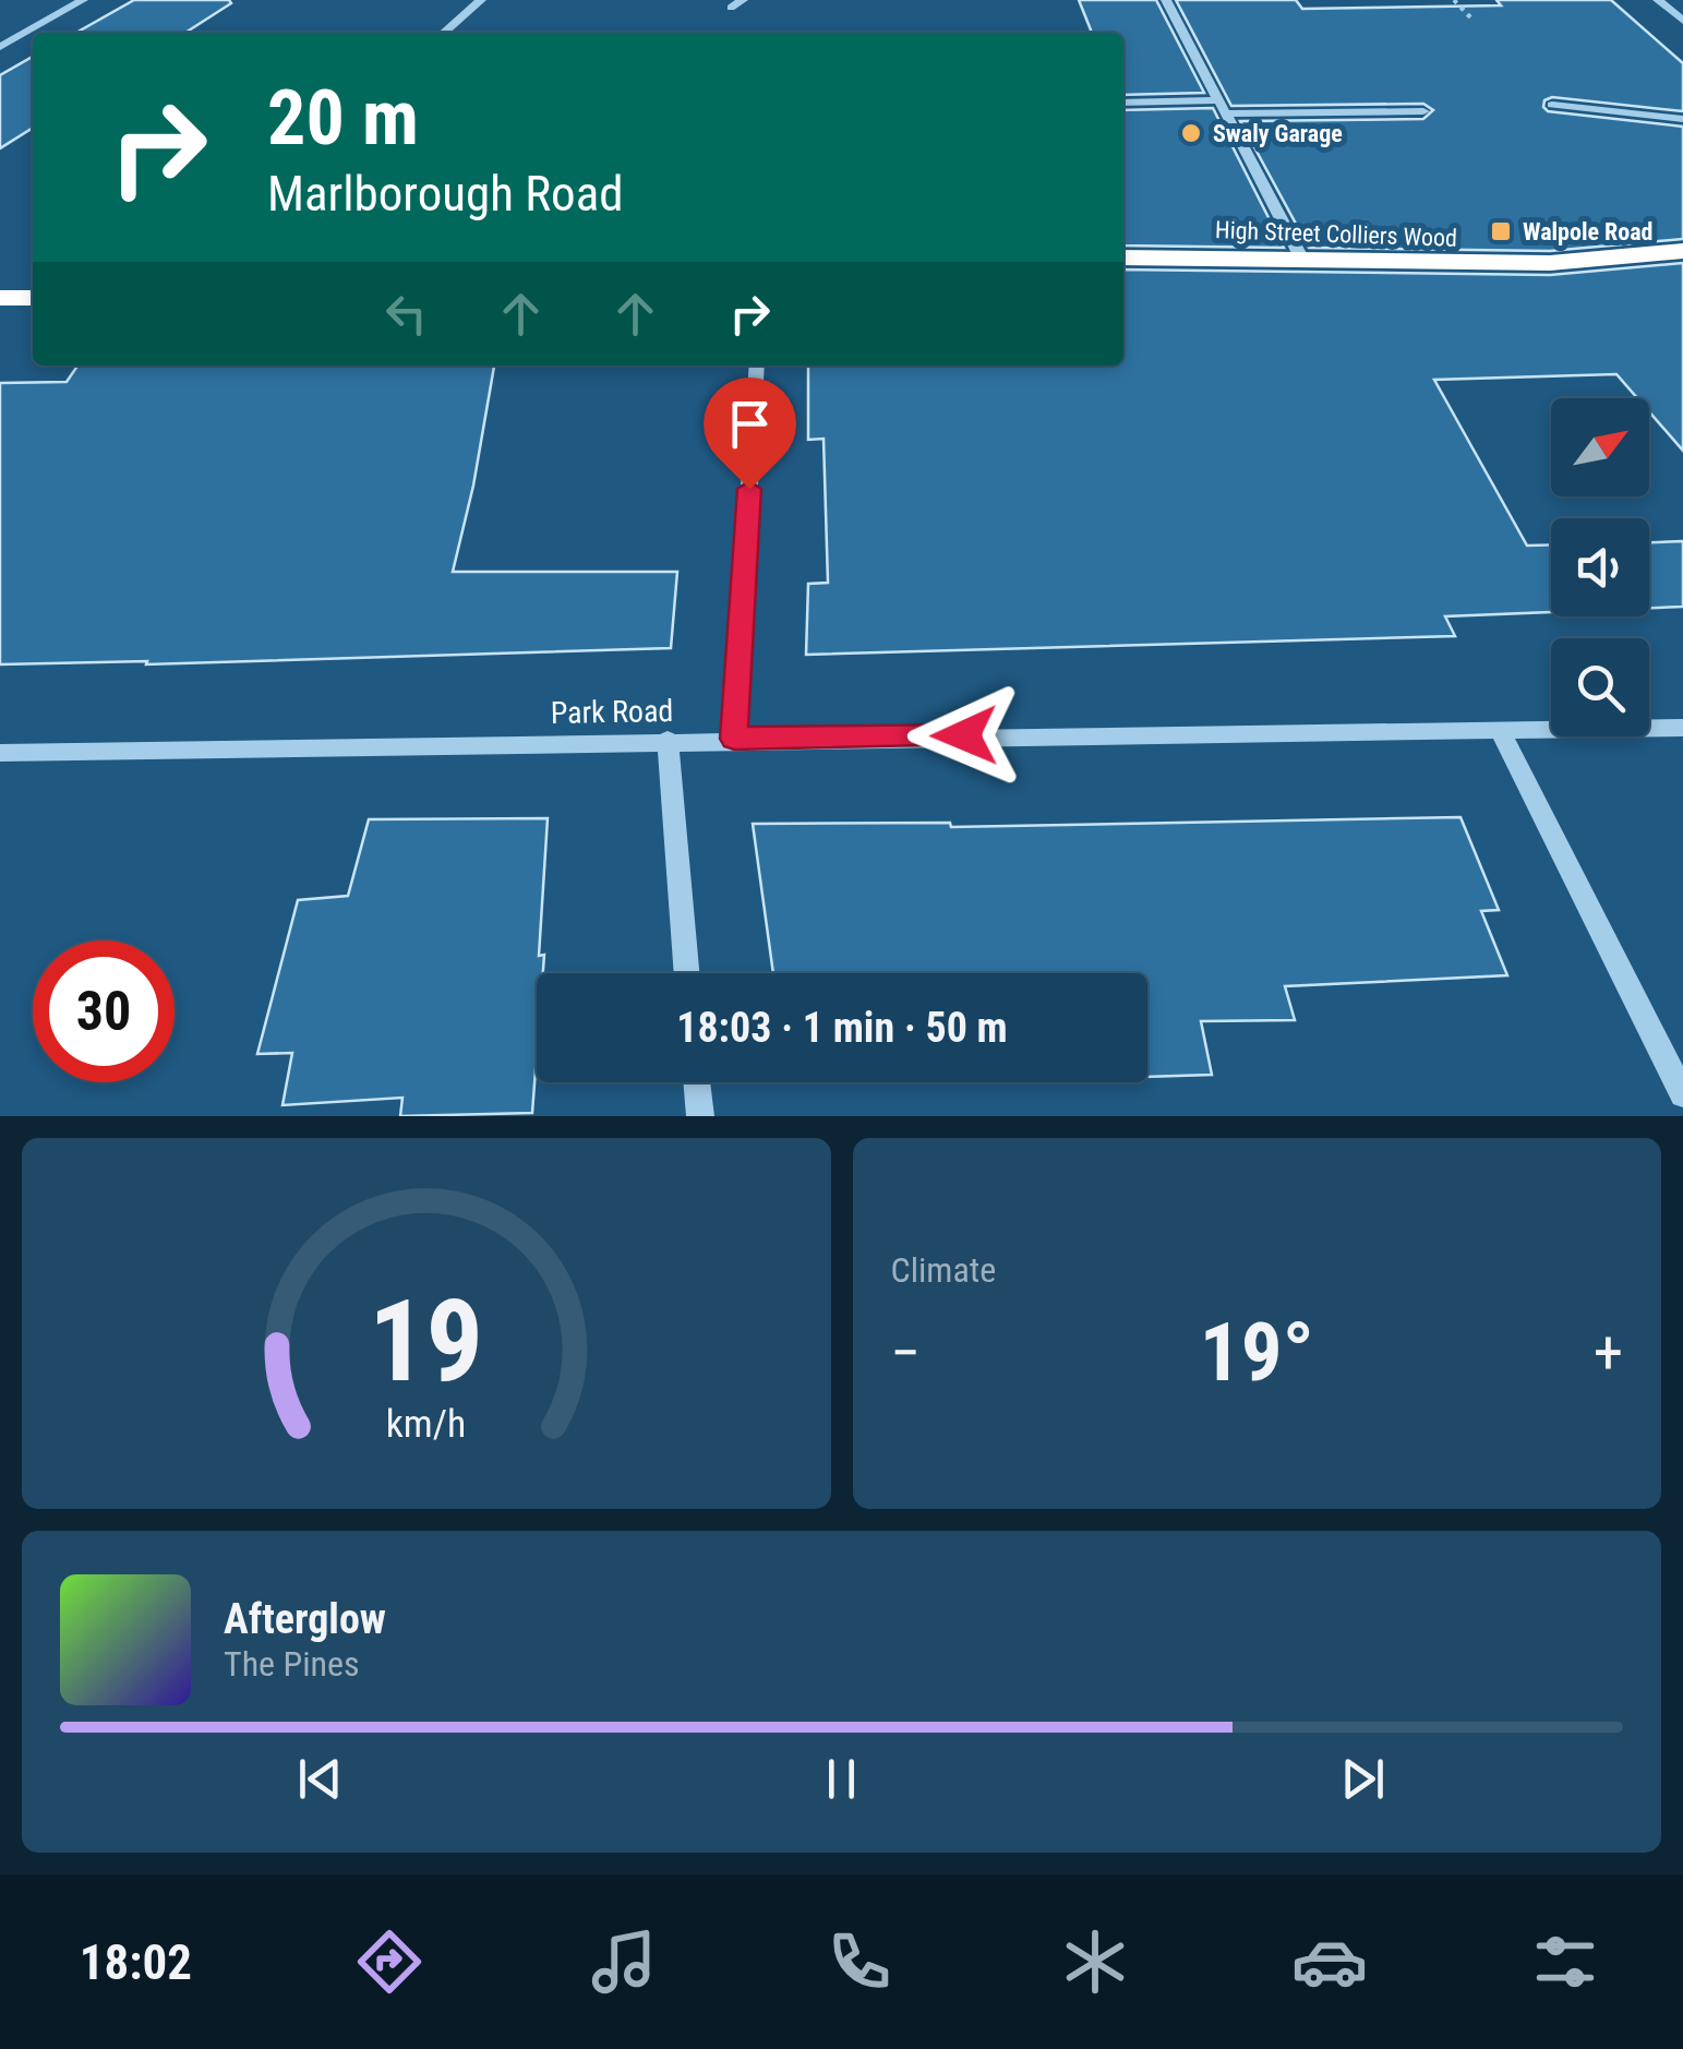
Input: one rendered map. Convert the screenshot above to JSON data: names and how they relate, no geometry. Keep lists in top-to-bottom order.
{
  "streets": {
    "highway": ["High Street Colliers Wood"],
    "street": ["Park Road"]
  },
  "places": {
    "other": ["Swaly Garage"],
    "transit": ["Walpole Road"]
  },
  "north": "top right",
  "page": {
    "turn": ["20 m", "Marlborough Road"],
    "limit": "30",
    "trip": "18:03 · 1 min · 50 m",
    "tile": "Climate",
    "heat": ["−", "19°", "+"],
    "song": ["Afterglow", "The Pines"],
    "tabs": "18:02",
    "gauge": ["19", "km/h"]
  }
}
